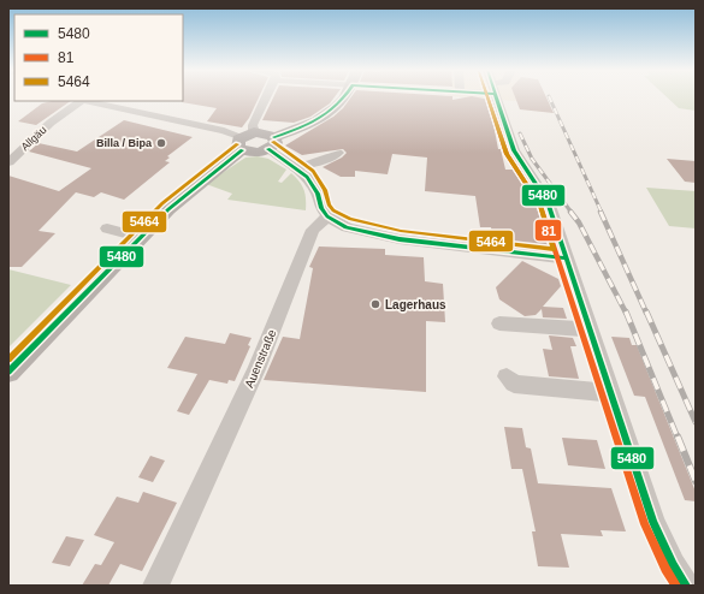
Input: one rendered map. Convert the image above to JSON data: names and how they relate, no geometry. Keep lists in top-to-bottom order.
{
  "streets": {
    "street": ["Allgäu", "Auenstraße"]
  },
  "places": ["Billa / Bipa", "Lagerhaus"],
  "lines": ["transit line 5480", "transit line 81", "transit line 5464"],
  "legend": ["5480", "81", "5464"]
}
